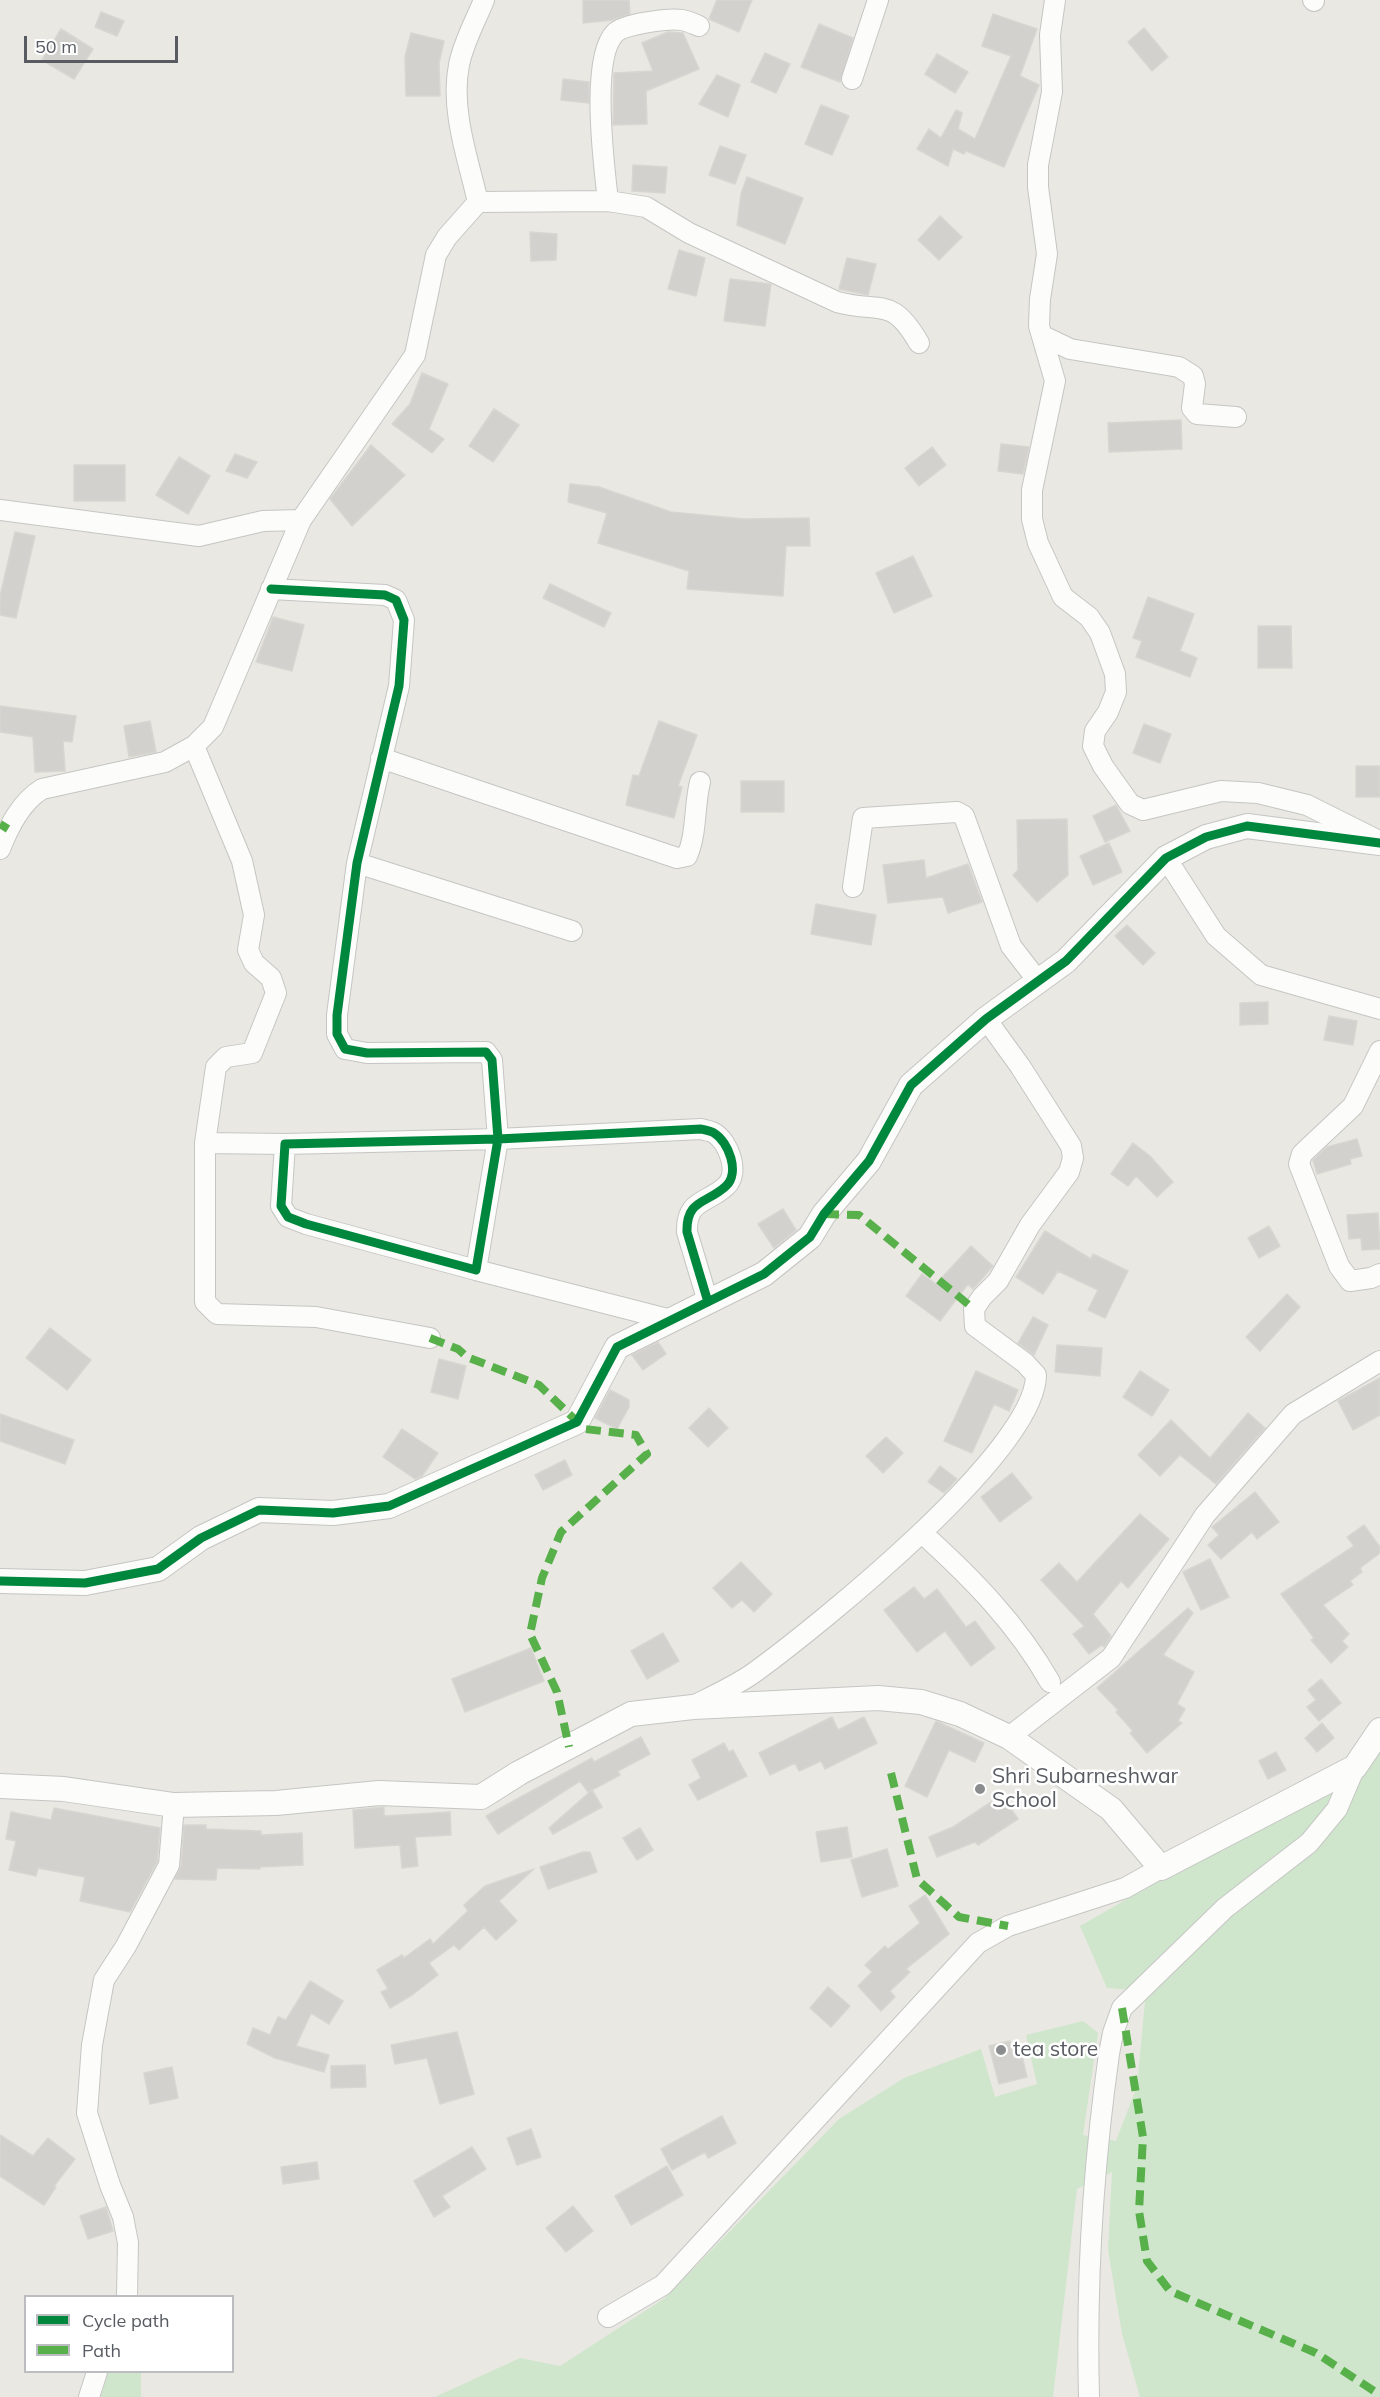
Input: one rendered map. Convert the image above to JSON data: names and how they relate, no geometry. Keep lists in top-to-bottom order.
{
  "places": ["Shri Subarneshwar School", "tea store"],
  "legend": ["Cycle path", "Path"],
  "scale_bar": "50 m"
}
